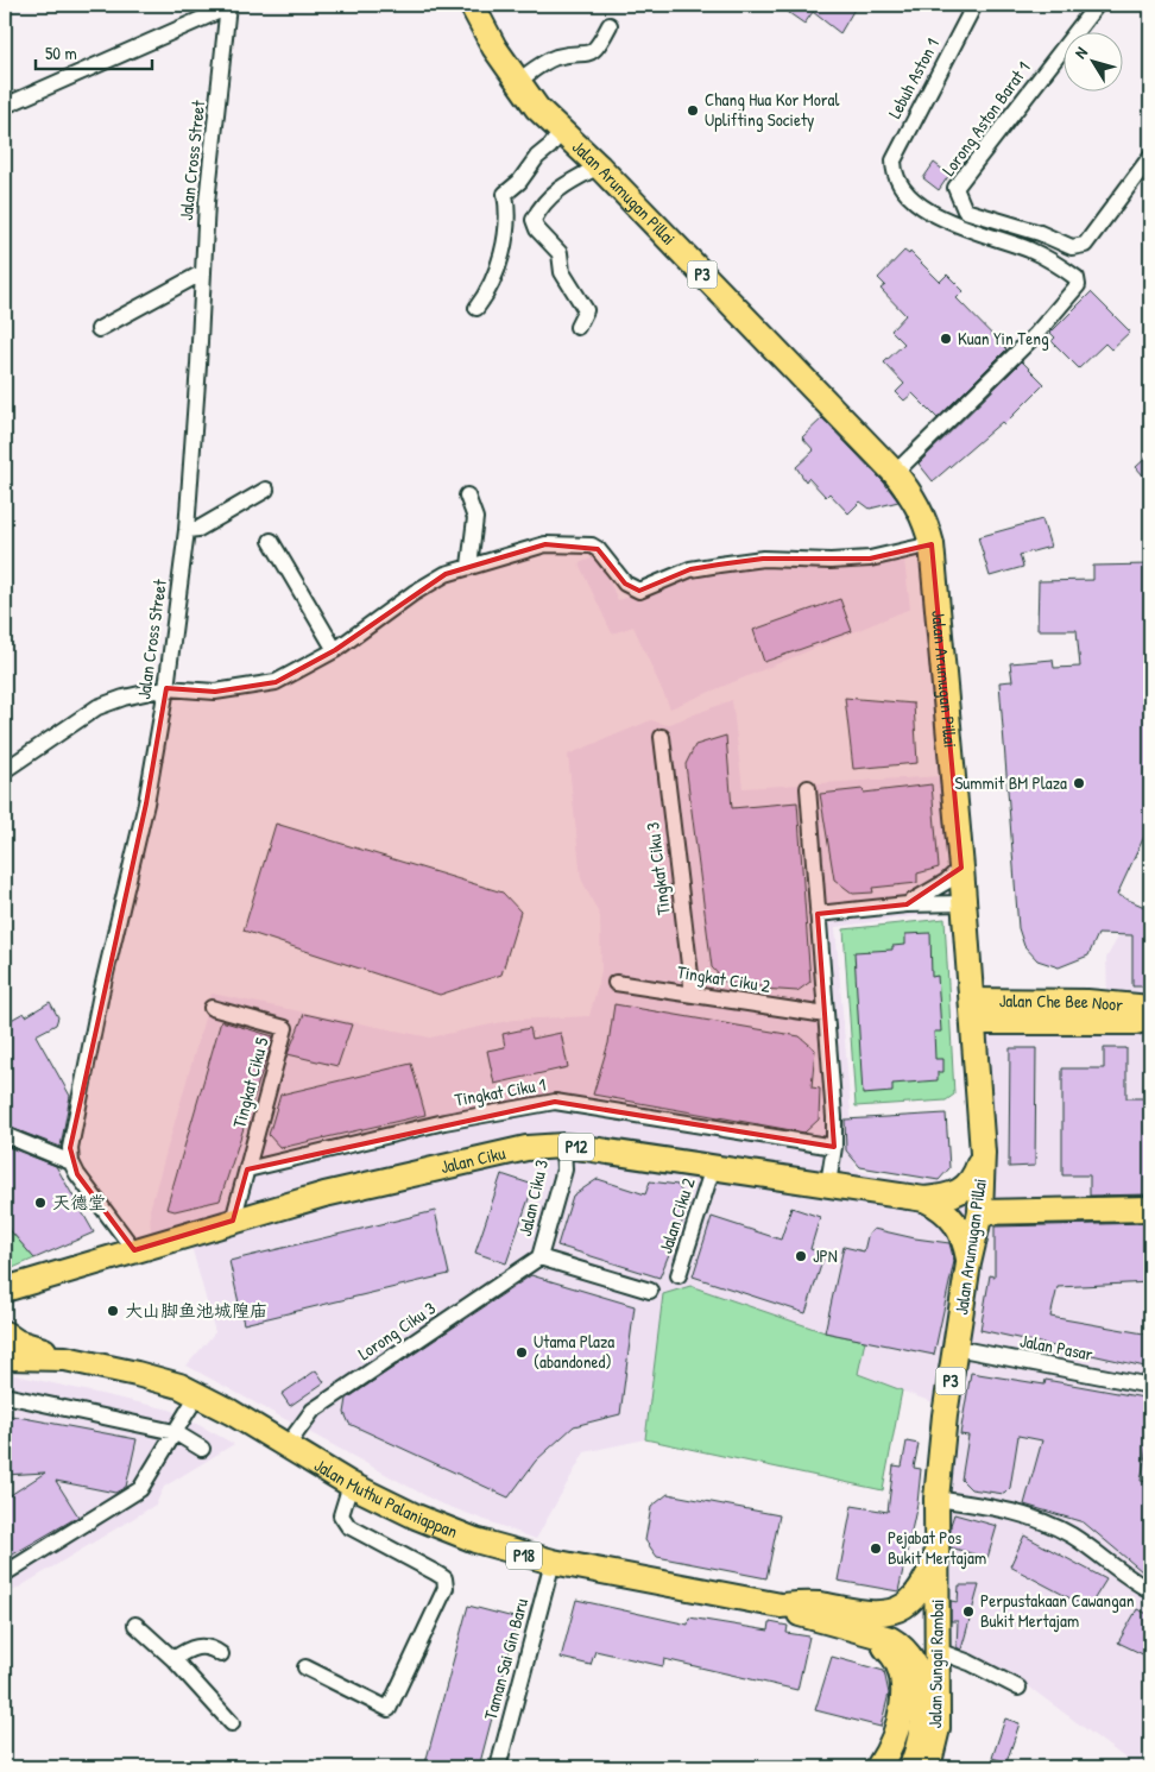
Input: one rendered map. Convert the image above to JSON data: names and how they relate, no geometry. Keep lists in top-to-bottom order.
{
  "streets": {
    "main road": [
      "Jalan Arumugan Pillai",
      "P3",
      "Jalan Che Bee Noor",
      "P12",
      "Jalan Ciku",
      "Jalan Muthu Palaniappan",
      "P18",
      "Jalan Sungai Rambai"
    ],
    "street": [
      "Lebuh Aston 1",
      "Lorong Aston Barat 1",
      "Jalan Cross Street",
      "Tingkat Ciku 3",
      "Tingkat Ciku 2",
      "Tingkat Ciku 5",
      "Tingkat Ciku 1",
      "Jalan Ciku 3",
      "Jalan Ciku 2",
      "Lorong Ciku 3",
      "Jalan Pasar",
      "Taman Sai Gin Baru"
    ]
  },
  "crossings": [
    ["Lebuh Aston 1", "Jalan Arumugan Pillai"],
    ["Jalan Arumugan Pillai", "Jalan Che Bee Noor"],
    ["Jalan Arumugan Pillai", "Jalan Pasar"],
    ["Jalan Arumugan Pillai", "Jalan Muthu Palaniappan"],
    ["Jalan Arumugan Pillai", "Jalan Sungai Rambai"],
    ["Tingkat Ciku 3", "Tingkat Ciku 2"],
    ["Tingkat Ciku 5", "Tingkat Ciku 1"],
    ["Tingkat Ciku 5", "Jalan Ciku"],
    ["P12", "Jalan Ciku"],
    ["Jalan Ciku", "Jalan Ciku 3"],
    ["Jalan Ciku", "Jalan Ciku 2"],
    ["Jalan Ciku 3", "Lorong Ciku 3"],
    ["Lorong Ciku 3", "Jalan Muthu Palaniappan"],
    ["Jalan Muthu Palaniappan", "Taman Sai Gin Baru"],
    ["Jalan Muthu Palaniappan", "Jalan Sungai Rambai"]
  ],
  "places": [
    "Chang Hua Kor Moral Uplifting Society",
    "Kuan Yin Teng",
    "Summit BM Plaza",
    "天德堂",
    "JPN",
    "大山脚鱼池城隍庙",
    "Utama Plaza (abandoned)",
    "Pejabat Pos Bukit Mertajam",
    "Perpustakaan Cawangan Bukit Mertajam"
  ],
  "scale_bar": "50 m",
  "north": "top left"
}
